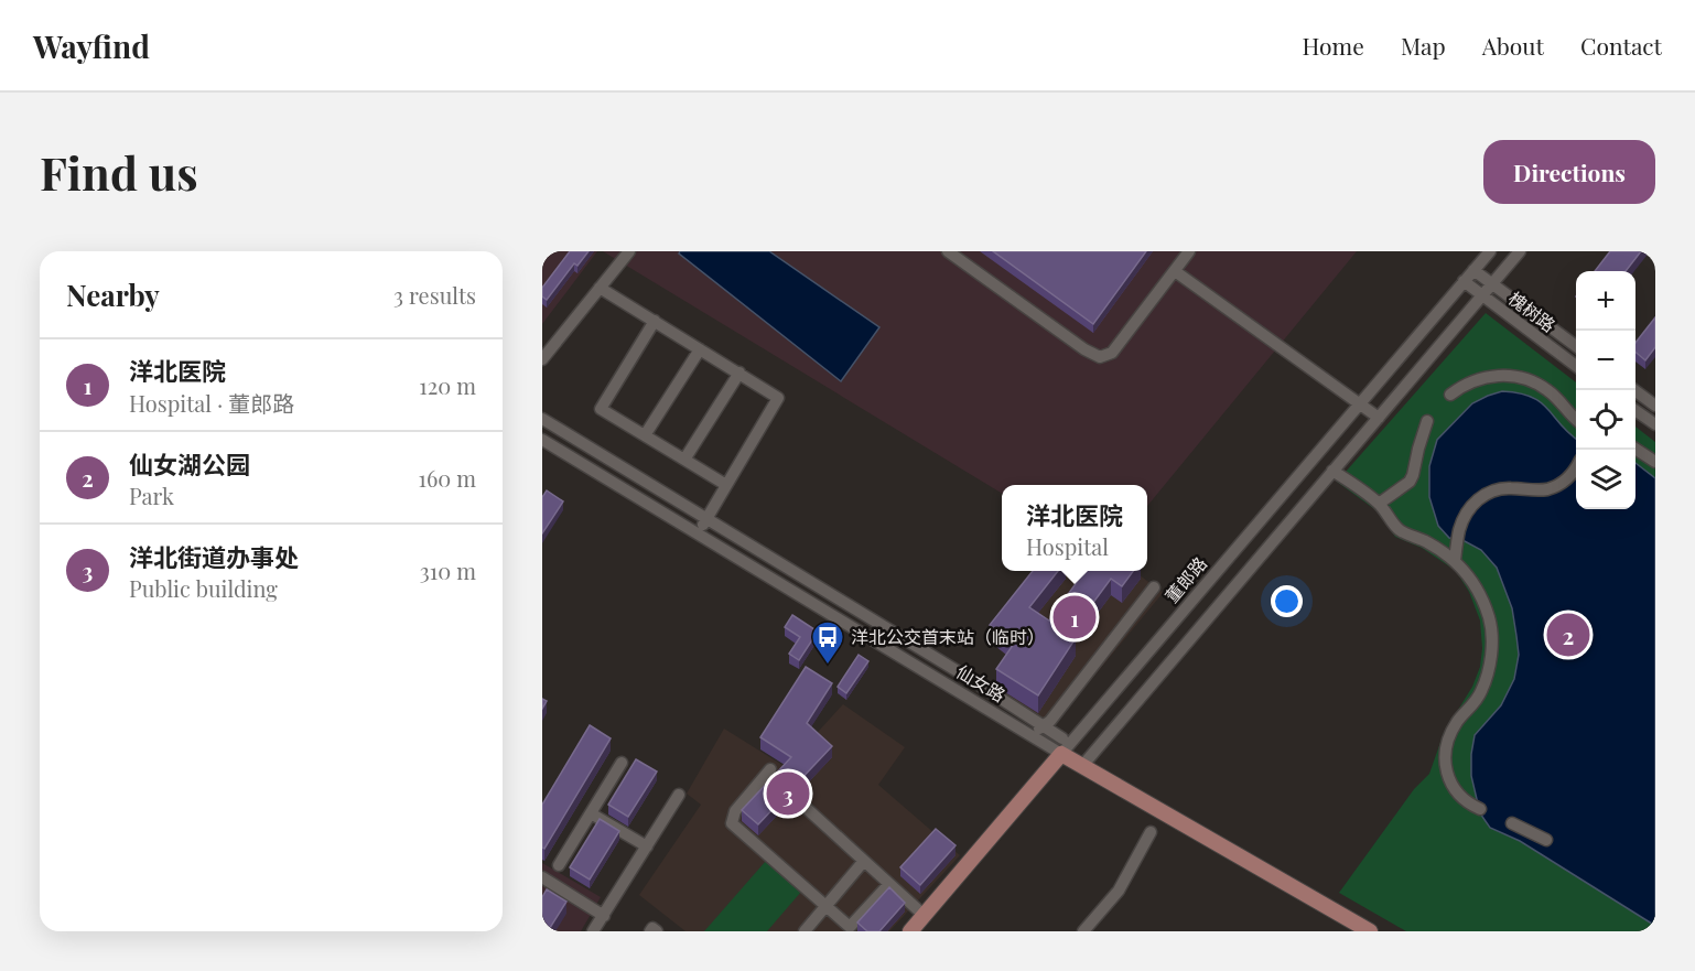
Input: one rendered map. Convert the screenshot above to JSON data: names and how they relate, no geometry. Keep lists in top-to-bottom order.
{
  "streets": {
    "main road": ["董郎路", "仙女路"],
    "street": ["槐树路"]
  },
  "crossings": [
    ["槐树路", "董郎路"],
    ["董郎路", "仙女路"]
  ],
  "places": {
    "bus stop": ["洋北公交首末站（临时）"]
  },
  "page": {
    "header": "Wayfind",
    "nav": [
      "Home",
      "Map",
      "About",
      "Contact"
    ],
    "buttons": "Directions",
    "title": "Find us",
    "heading": ["Nearby", "3 results"],
    "map_buttons": ["+", "−"],
    "list": [
      {
        "mark": "1",
        "name": "洋北医院",
        "note": "Hospital · 董郎路",
        "value": "120 m"
      },
      {
        "mark": "2",
        "name": "仙女湖公园",
        "note": "Park",
        "value": "160 m"
      },
      {
        "mark": "3",
        "name": "洋北街道办事处",
        "note": "Public building",
        "value": "310 m"
      }
    ],
    "popup": ["洋北医院", "Hospital"],
    "pins": ["1", "2", "3"]
  }
}
